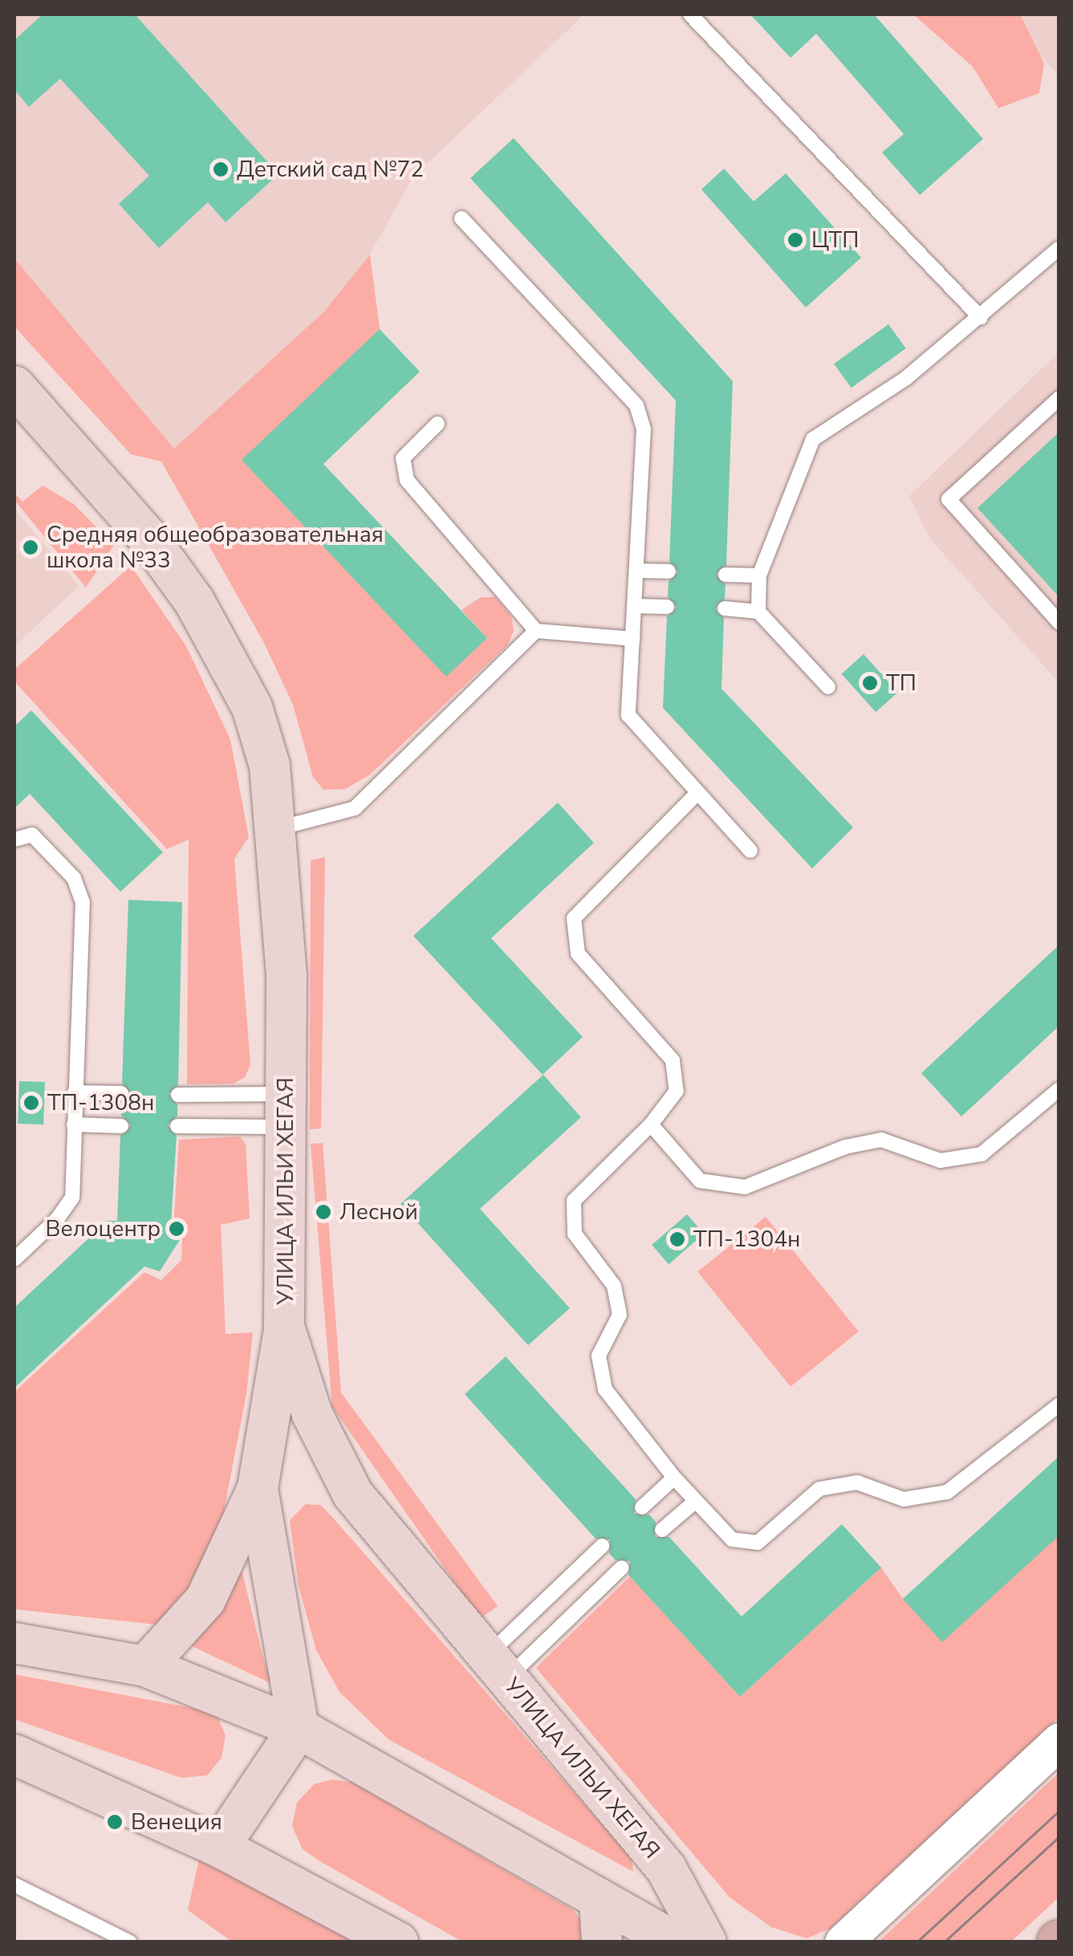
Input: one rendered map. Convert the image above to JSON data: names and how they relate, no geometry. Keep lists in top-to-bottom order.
{
  "streets": {
    "main road": ["УЛИЦА ИЛЬИ ХЕГАЯ"]
  },
  "places": [
    "Детский сад №72",
    "ЦТП",
    "Средняя общеобразовательная школа №33",
    "ТП",
    "ТП-1308н",
    "Лесной",
    "Велоцентр",
    "ТП-1304н",
    "Венеция"
  ]
}
